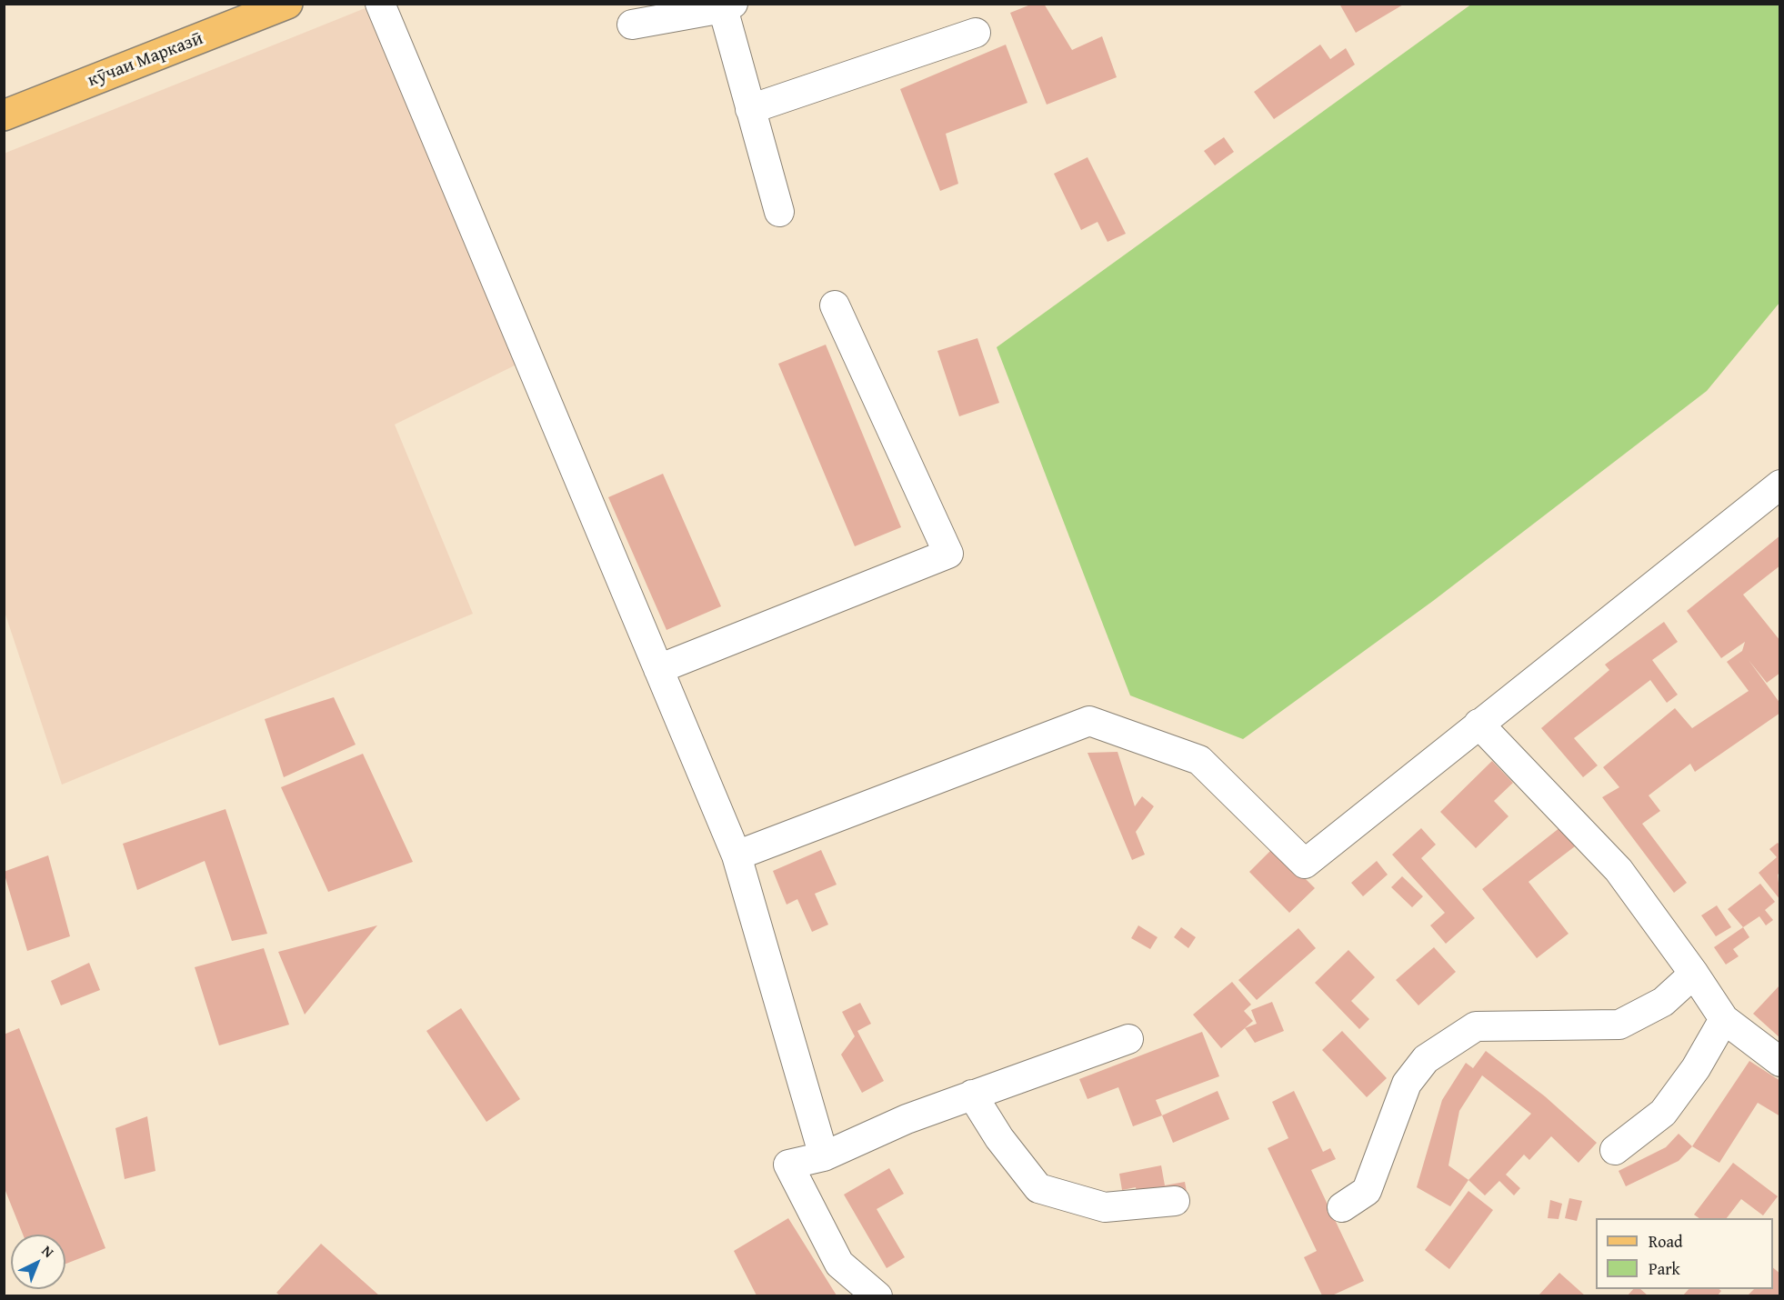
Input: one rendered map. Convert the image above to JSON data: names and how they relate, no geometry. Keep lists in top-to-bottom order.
{
  "streets": {
    "main road": ["кӯчаи Марказӣ"]
  },
  "legend": ["Road", "Park"],
  "north": "top right"
}
